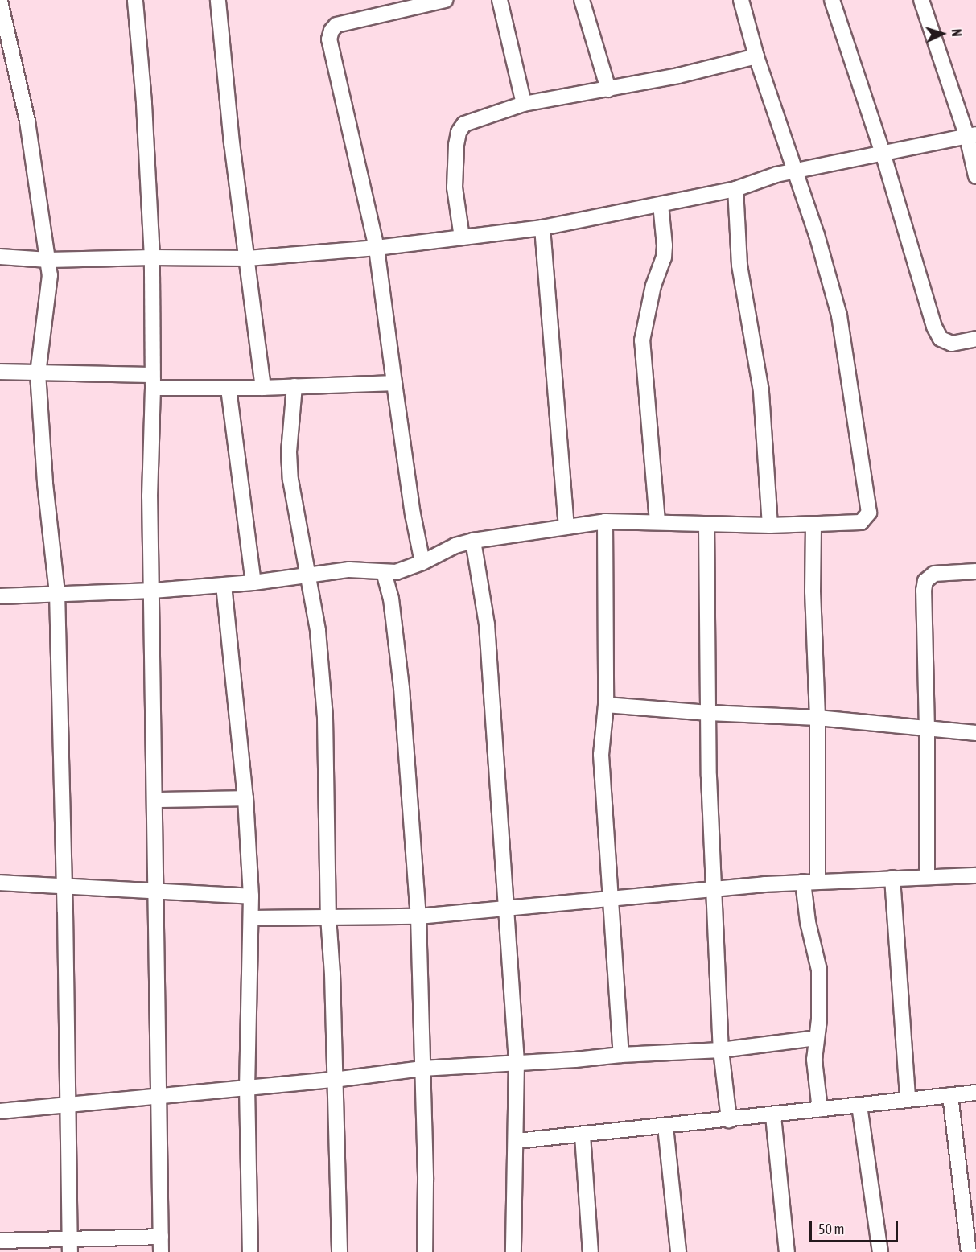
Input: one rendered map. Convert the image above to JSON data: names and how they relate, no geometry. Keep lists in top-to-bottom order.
{
  "scale_bar": "50 m",
  "north": "right"
}
